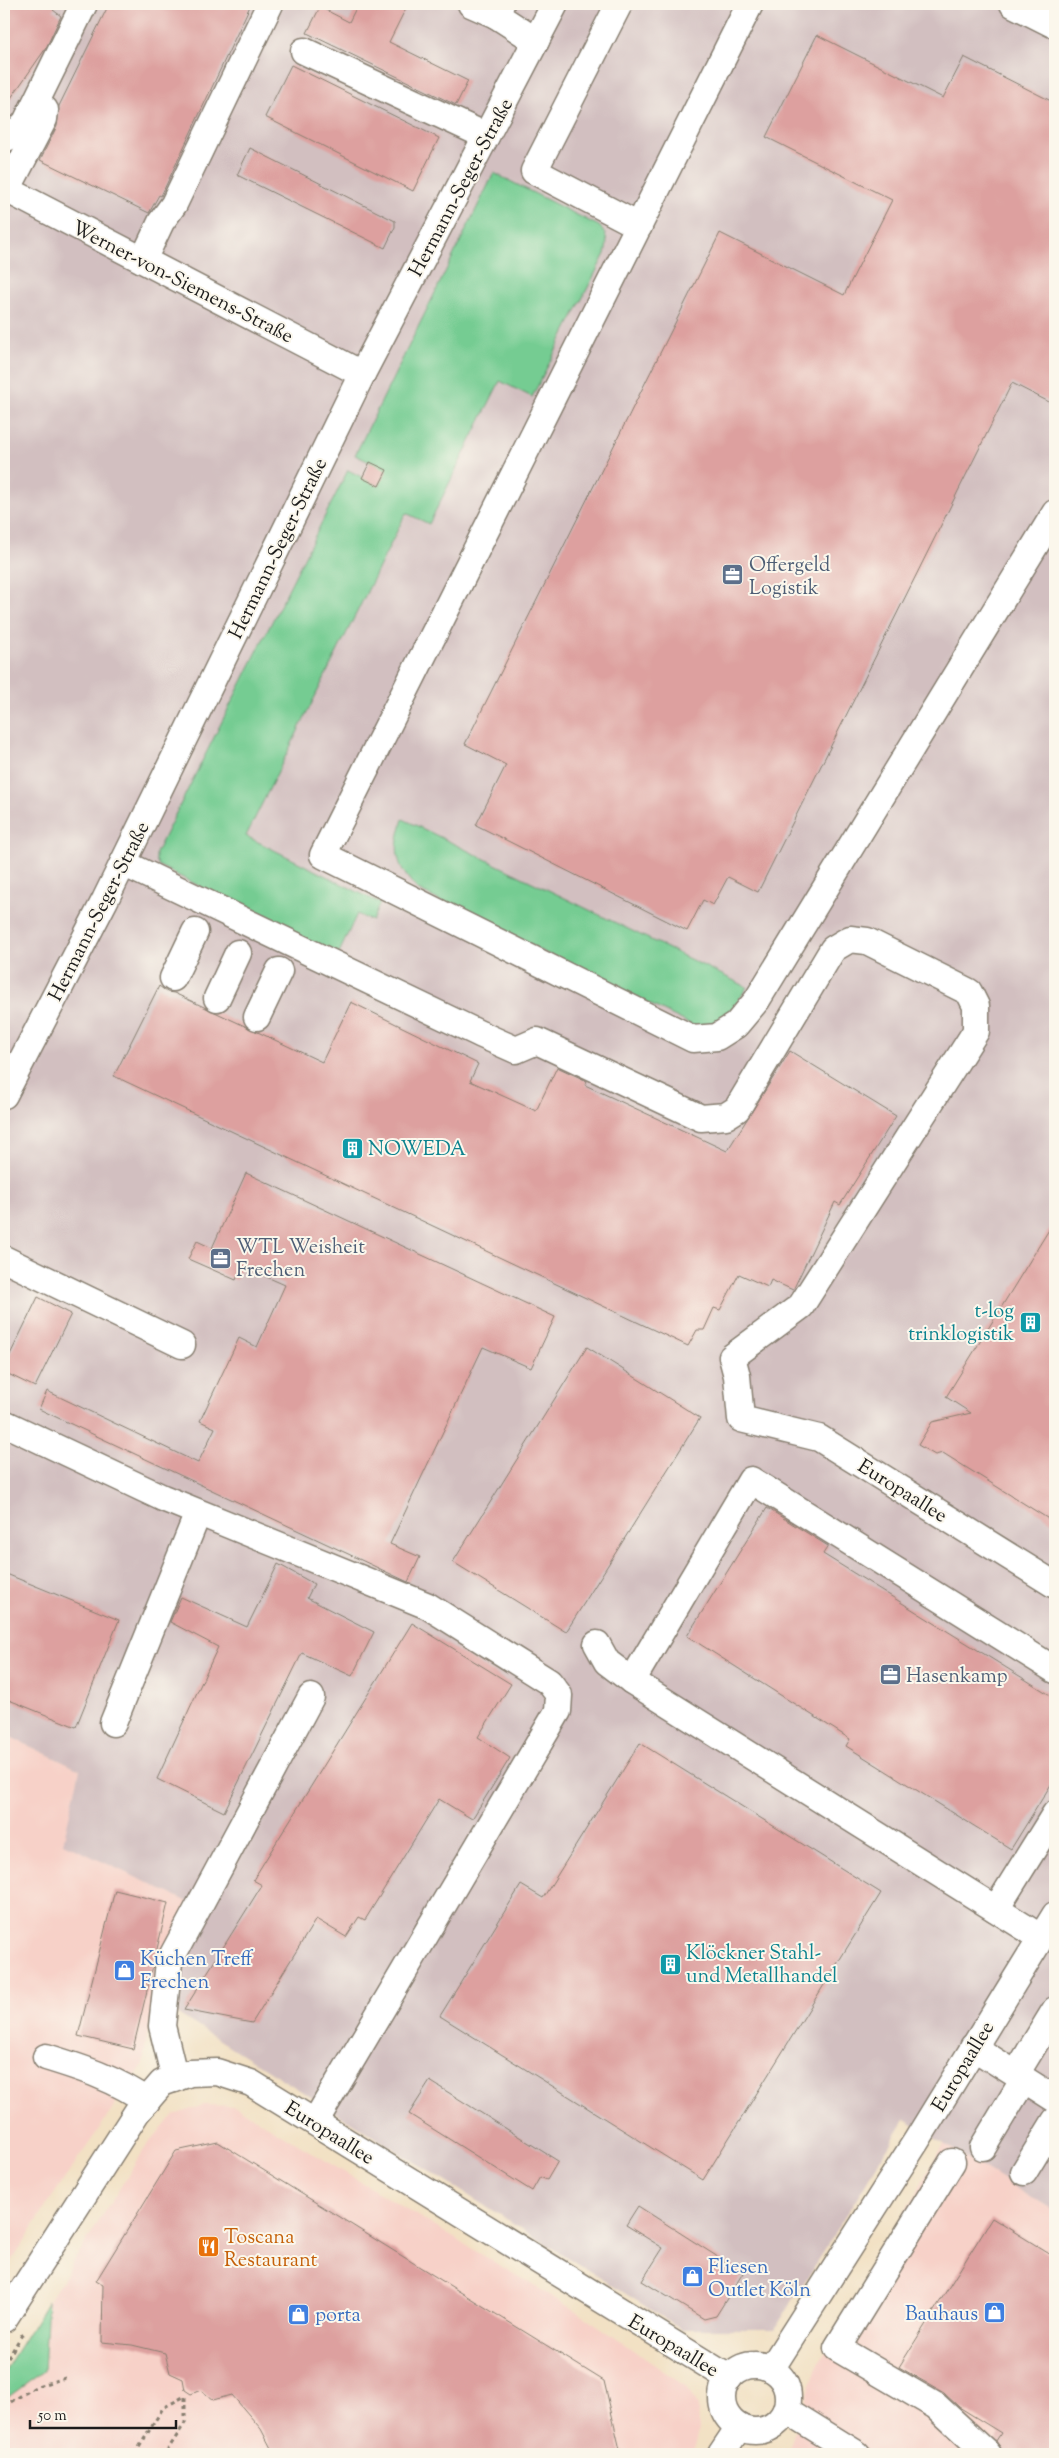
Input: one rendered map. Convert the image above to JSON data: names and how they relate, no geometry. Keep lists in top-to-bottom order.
{
  "streets": {
    "street": ["Hermann-Seger-Straße", "Werner-von-Siemens-Straße", "Europaallee"]
  },
  "crossings": [
    ["Hermann-Seger-Straße", "Werner-von-Siemens-Straße"],
    ["Hermann-Seger-Straße", "Europaallee"]
  ],
  "places": {
    "office": ["Offergeld Logistik", "WTL Weisheit Frechen", "Hasenkamp"],
    "building": ["NOWEDA", "t-log trinklogistik", "Klöckner Stahl- und Metallhandel"],
    "shop": [
      "Küchen Treff Frechen",
      "Fliesen Outlet Köln",
      "Bauhaus",
      "porta"
    ],
    "restaurant": ["Toscana Restaurant"]
  },
  "scale_bar": "50 m"
}
